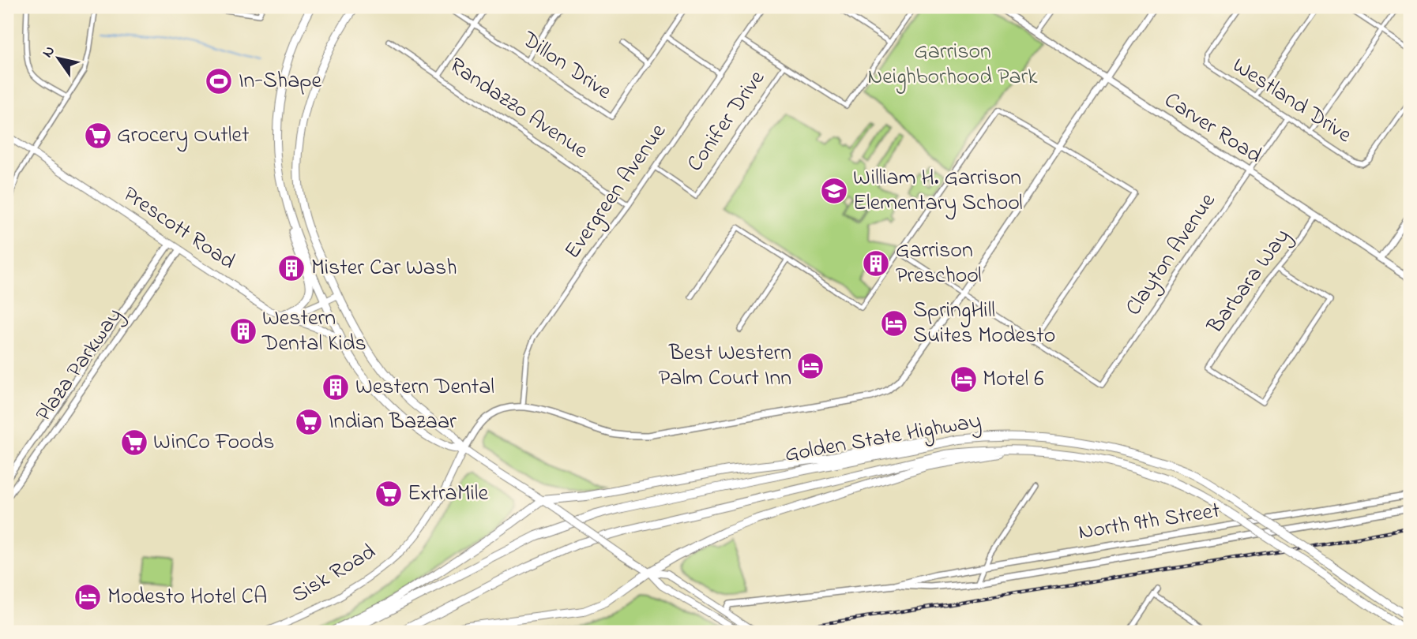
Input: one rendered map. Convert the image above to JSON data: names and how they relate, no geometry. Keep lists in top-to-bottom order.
{
  "streets": {
    "highway": ["Golden State Highway"],
    "main road": ["Prescott Road", "Sisk Road"],
    "street": [
      "Dillon Drive",
      "Westland Drive",
      "Randazzo Avenue",
      "Conifer Drive",
      "Carver Road",
      "Evergreen Avenue",
      "Clayton Avenue",
      "Barbara Way",
      "Plaza Parkway",
      "North 9th Street"
    ]
  },
  "crossings": [
    ["Westland Drive", "Clayton Avenue"],
    ["Randazzo Avenue", "Evergreen Avenue"],
    ["Conifer Drive", "Evergreen Avenue"],
    ["Carver Road", "Clayton Avenue"],
    ["Carver Road", "Barbara Way"],
    ["Prescott Road", "Plaza Parkway"]
  ],
  "parks": ["Garrison Neighborhood Park"],
  "places": {
    "sports": ["In-Shape"],
    "supermarket": [
      "Grocery Outlet",
      "Indian Bazaar",
      "WinCo Foods",
      "ExtraMile"
    ],
    "school or university": ["William H. Garrison Elementary School"],
    "building": [
      "Garrison Preschool",
      "Mister Car Wash",
      "Western Dental Kids",
      "Western Dental"
    ],
    "hotel": [
      "SpringHill Suites Modesto",
      "Best Western Palm Court Inn",
      "Motel 6",
      "Modesto Hotel CA"
    ]
  },
  "north": "top left"
}
